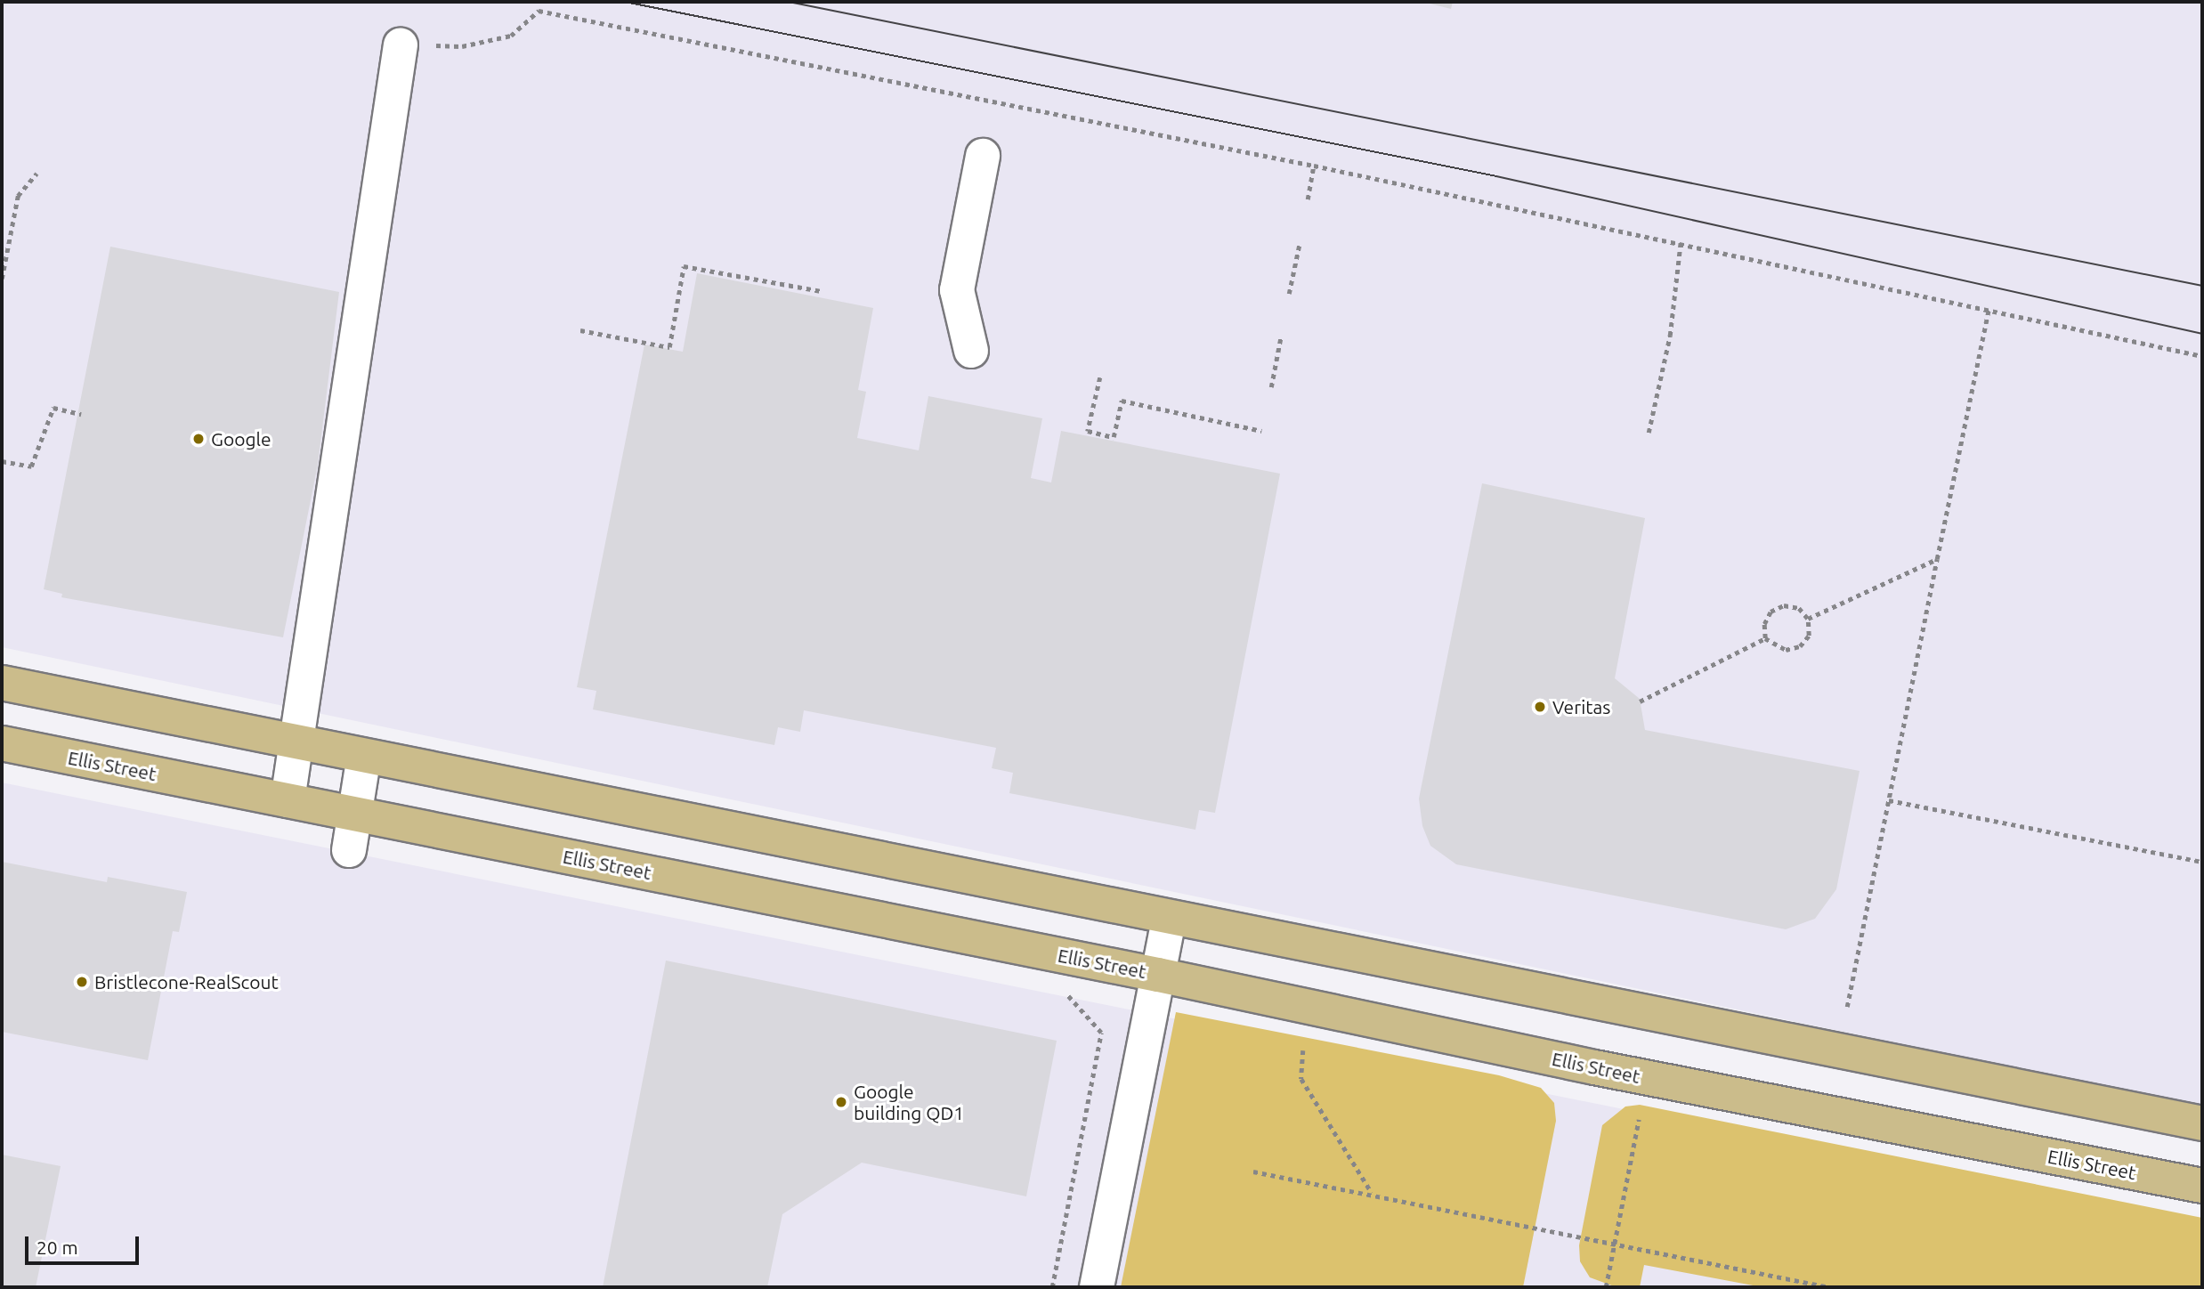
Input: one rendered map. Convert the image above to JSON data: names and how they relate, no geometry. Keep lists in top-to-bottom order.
{
  "streets": {
    "main road": ["Ellis Street"]
  },
  "places": [
    "Google",
    "Veritas",
    "Bristlecone-RealScout",
    "Google building QD1"
  ],
  "scale_bar": "20 m"
}
